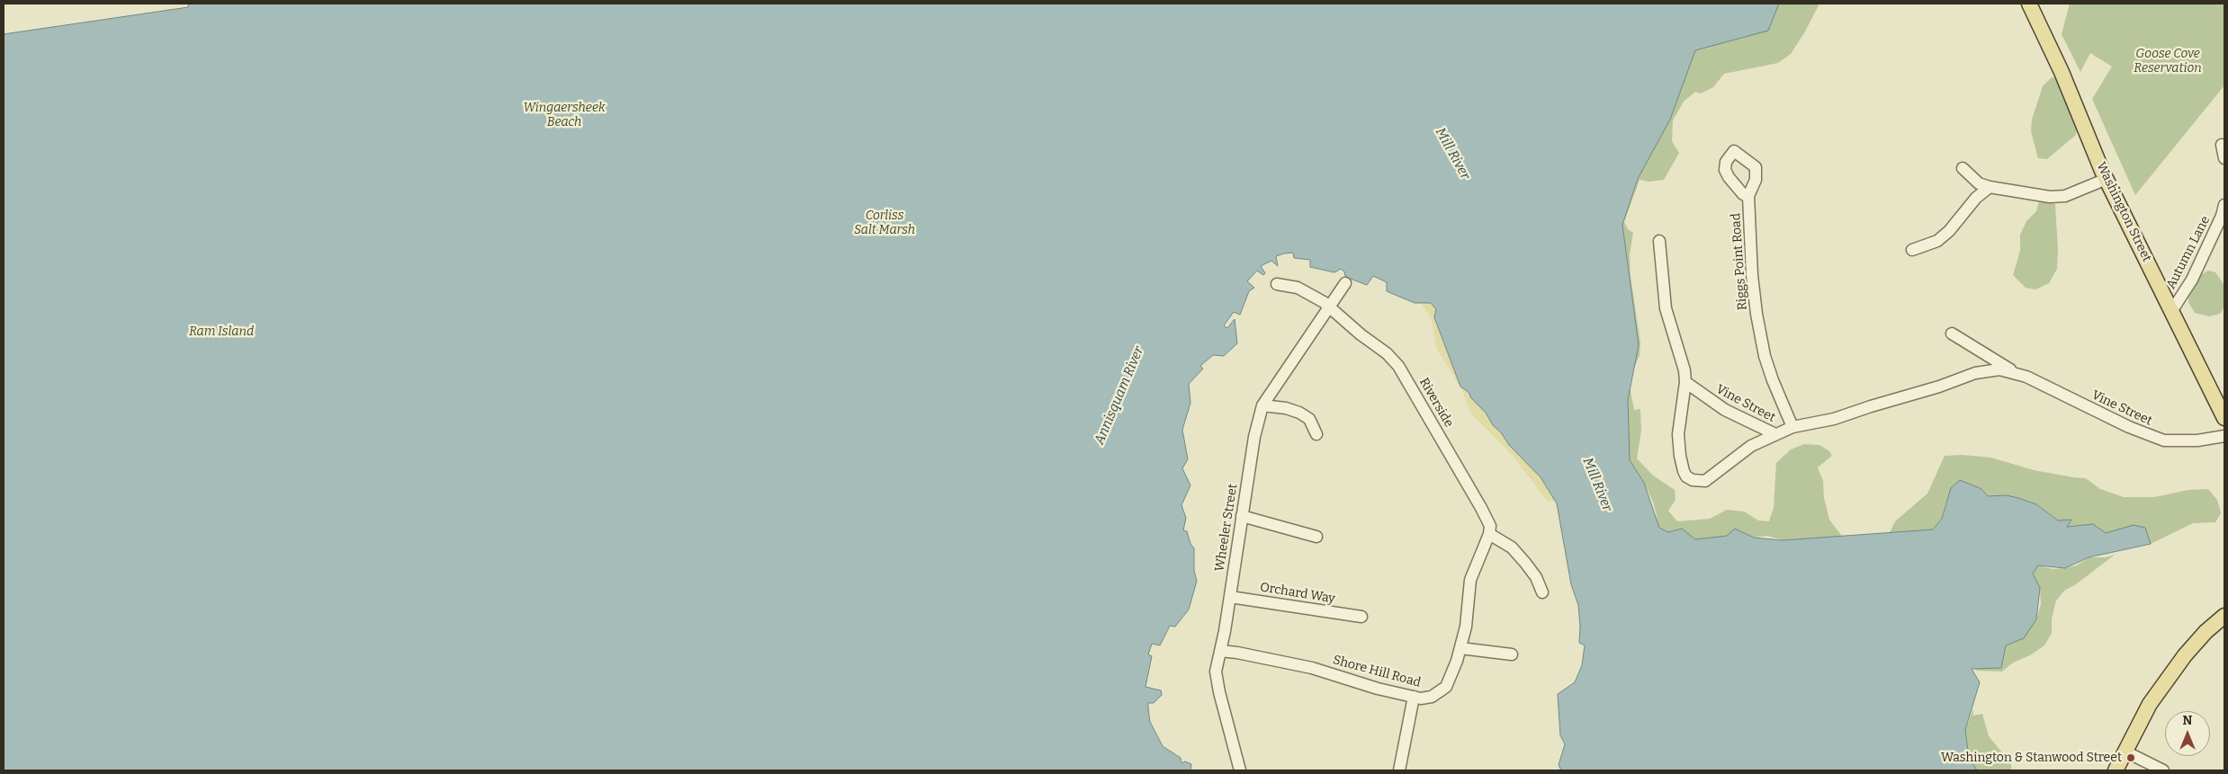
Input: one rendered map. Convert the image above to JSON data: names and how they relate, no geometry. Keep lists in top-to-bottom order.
{
  "streets": {
    "main road": ["Washington Street"],
    "street": [
      "Autumn Lane",
      "Riggs Point Road",
      "Riverside",
      "Vine Street",
      "Wheeler Street",
      "Orchard Way",
      "Shore Hill Road"
    ]
  },
  "crossings": [
    ["Washington Street", "Autumn Lane"],
    ["Riggs Point Road", "Vine Street"],
    ["Riverside", "Wheeler Street"],
    ["Riverside", "Shore Hill Road"],
    ["Wheeler Street", "Orchard Way"],
    ["Wheeler Street", "Shore Hill Road"]
  ],
  "water": ["Mill River", "Annisquam River"],
  "parks": [
    "Goose Cove Reservation",
    "Wingaersheek Beach",
    "Corliss Salt Marsh",
    "Ram Island"
  ],
  "places": ["Washington & Stanwood Street"],
  "north": "top"
}
